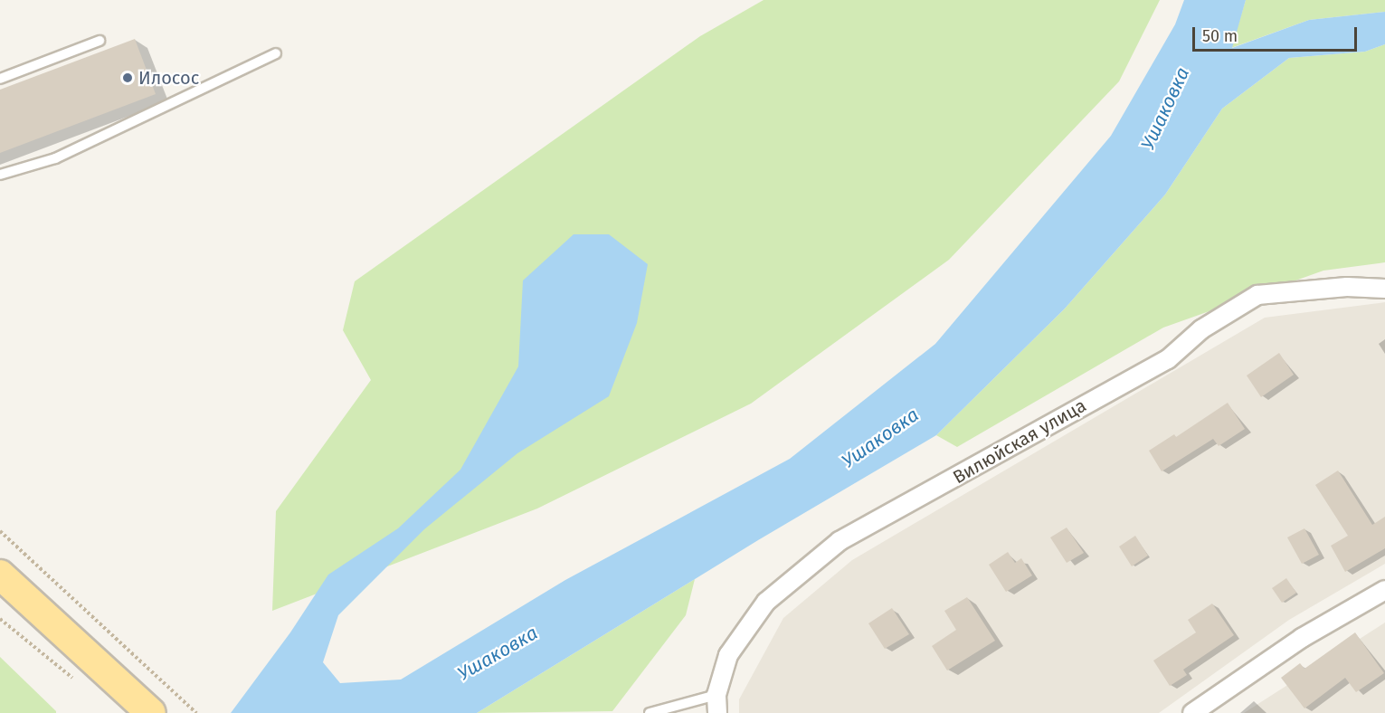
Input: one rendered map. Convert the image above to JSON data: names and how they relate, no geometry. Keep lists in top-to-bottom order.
{
  "streets": {
    "street": ["Вилюйская улица"]
  },
  "water": ["Ушаковка"],
  "places": ["Илосос"],
  "scale_bar": "50 m"
}
